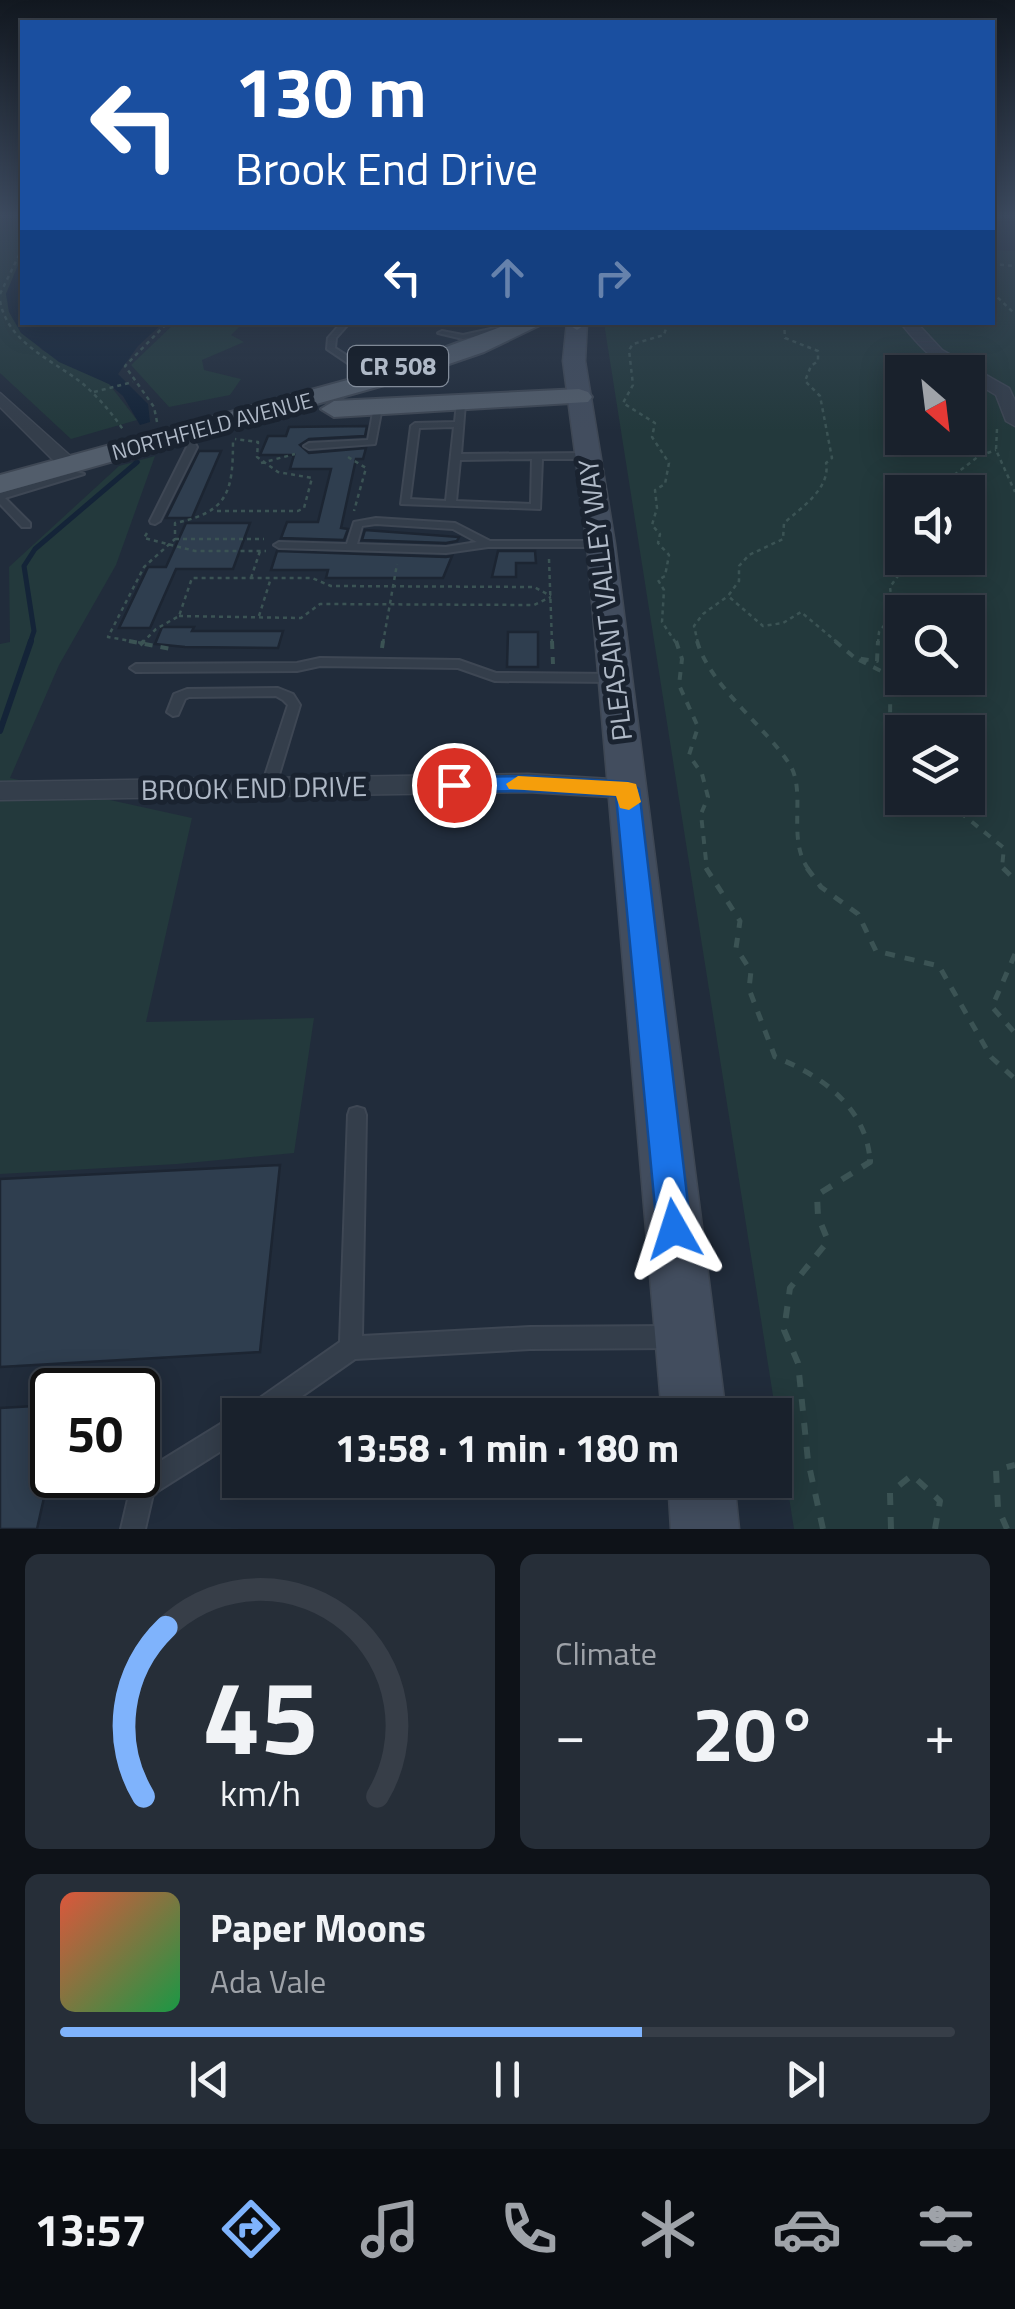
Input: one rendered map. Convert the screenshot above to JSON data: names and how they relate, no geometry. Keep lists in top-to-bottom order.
{
  "streets": {
    "main road": ["CR 508", "NORTHFIELD AVENUE", "PLEASANT VALLEY WAY"],
    "street": ["BROOK END DRIVE"]
  },
  "crossings": [
    ["PLEASANT VALLEY WAY", "BROOK END DRIVE"]
  ],
  "north": "bottom right",
  "page": {
    "turn": ["130 m", "Brook End Drive"],
    "limit": "50",
    "trip": "13:58 · 1 min · 180 m",
    "tile": "Climate",
    "heat": ["−", "20°", "+"],
    "song": ["Paper Moons", "Ada Vale"],
    "tabs": "13:57",
    "gauge": ["45", "km/h"]
  }
}
